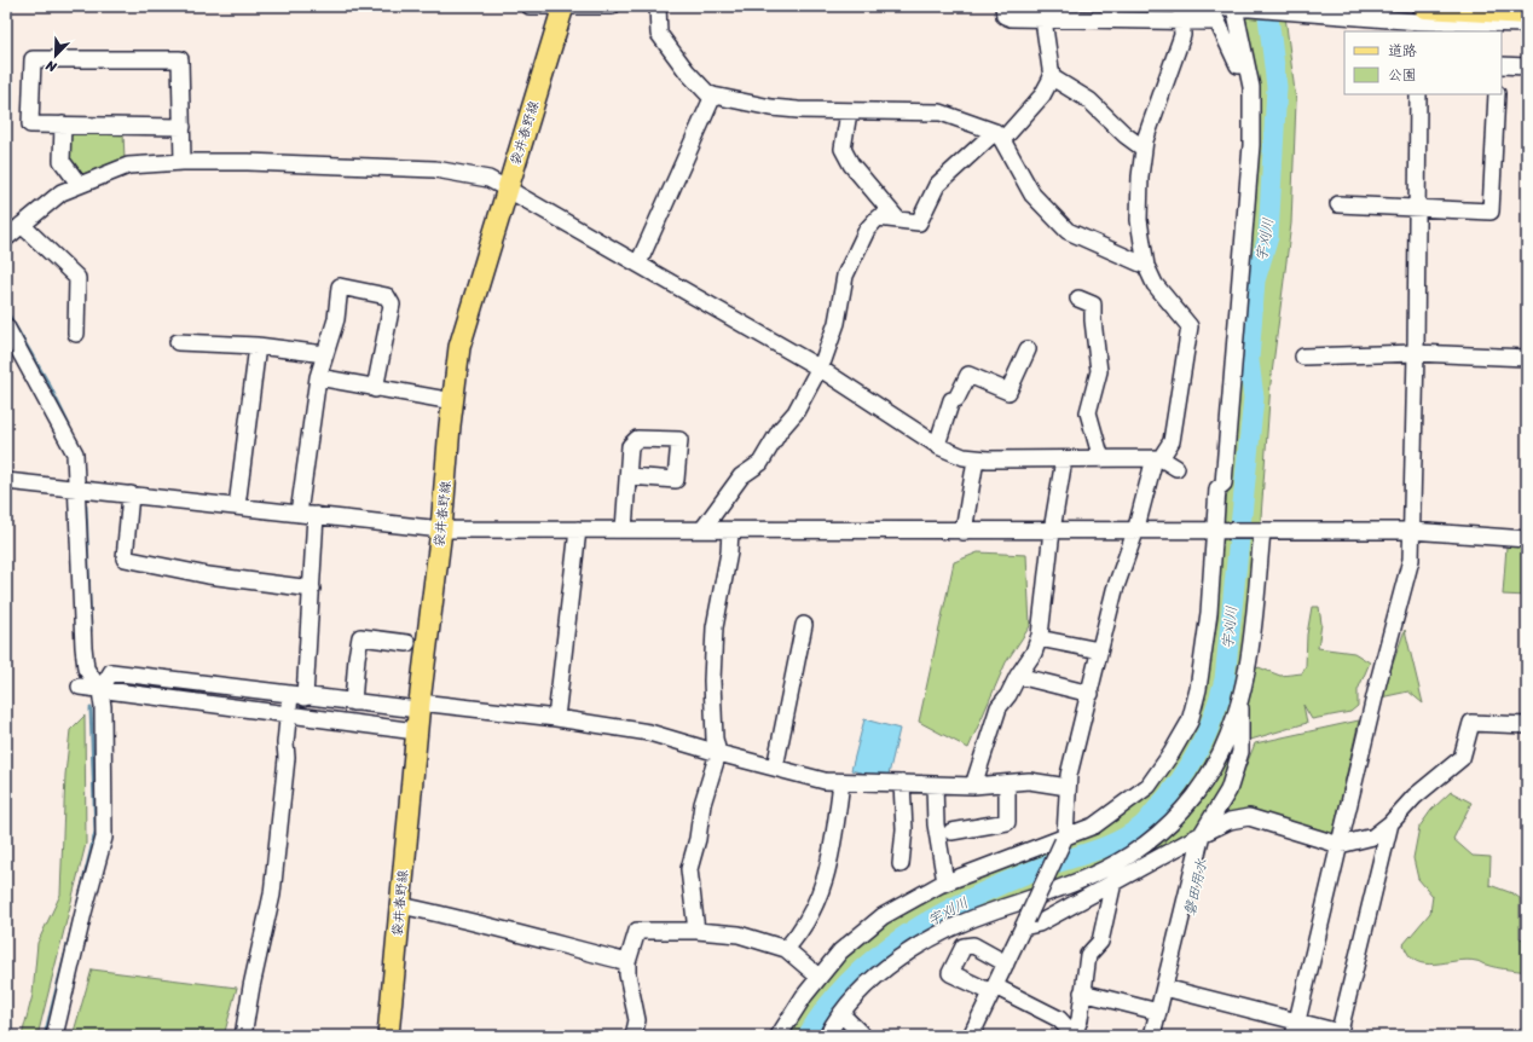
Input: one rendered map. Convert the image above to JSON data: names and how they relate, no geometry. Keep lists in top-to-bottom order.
{
  "streets": {
    "main road": ["袋井春野線"]
  },
  "water": ["宇刈川", "磐田用水"],
  "legend": ["道路", "公園"],
  "north": "bottom left"
}
